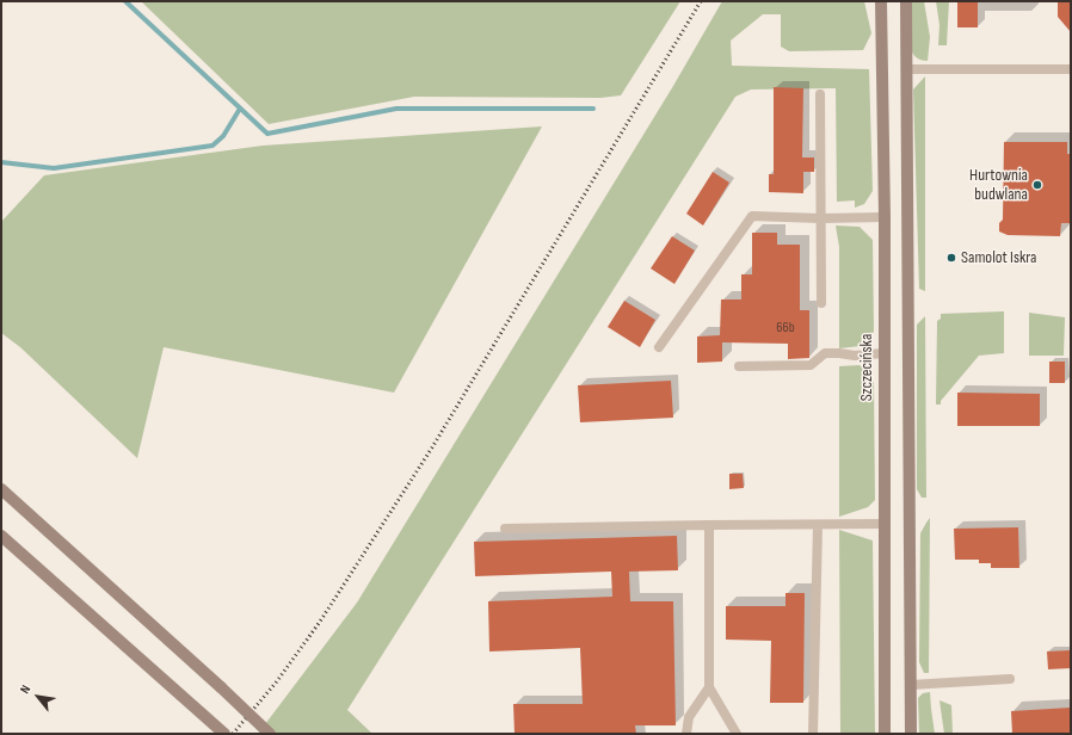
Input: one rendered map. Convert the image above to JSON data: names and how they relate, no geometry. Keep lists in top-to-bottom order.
{
  "streets": {
    "main road": ["Szczecińska"]
  },
  "places": ["Hurtownia budwlana", "Samolot Iskra"],
  "house_numbers": ["66b"],
  "north": "top left"
}
